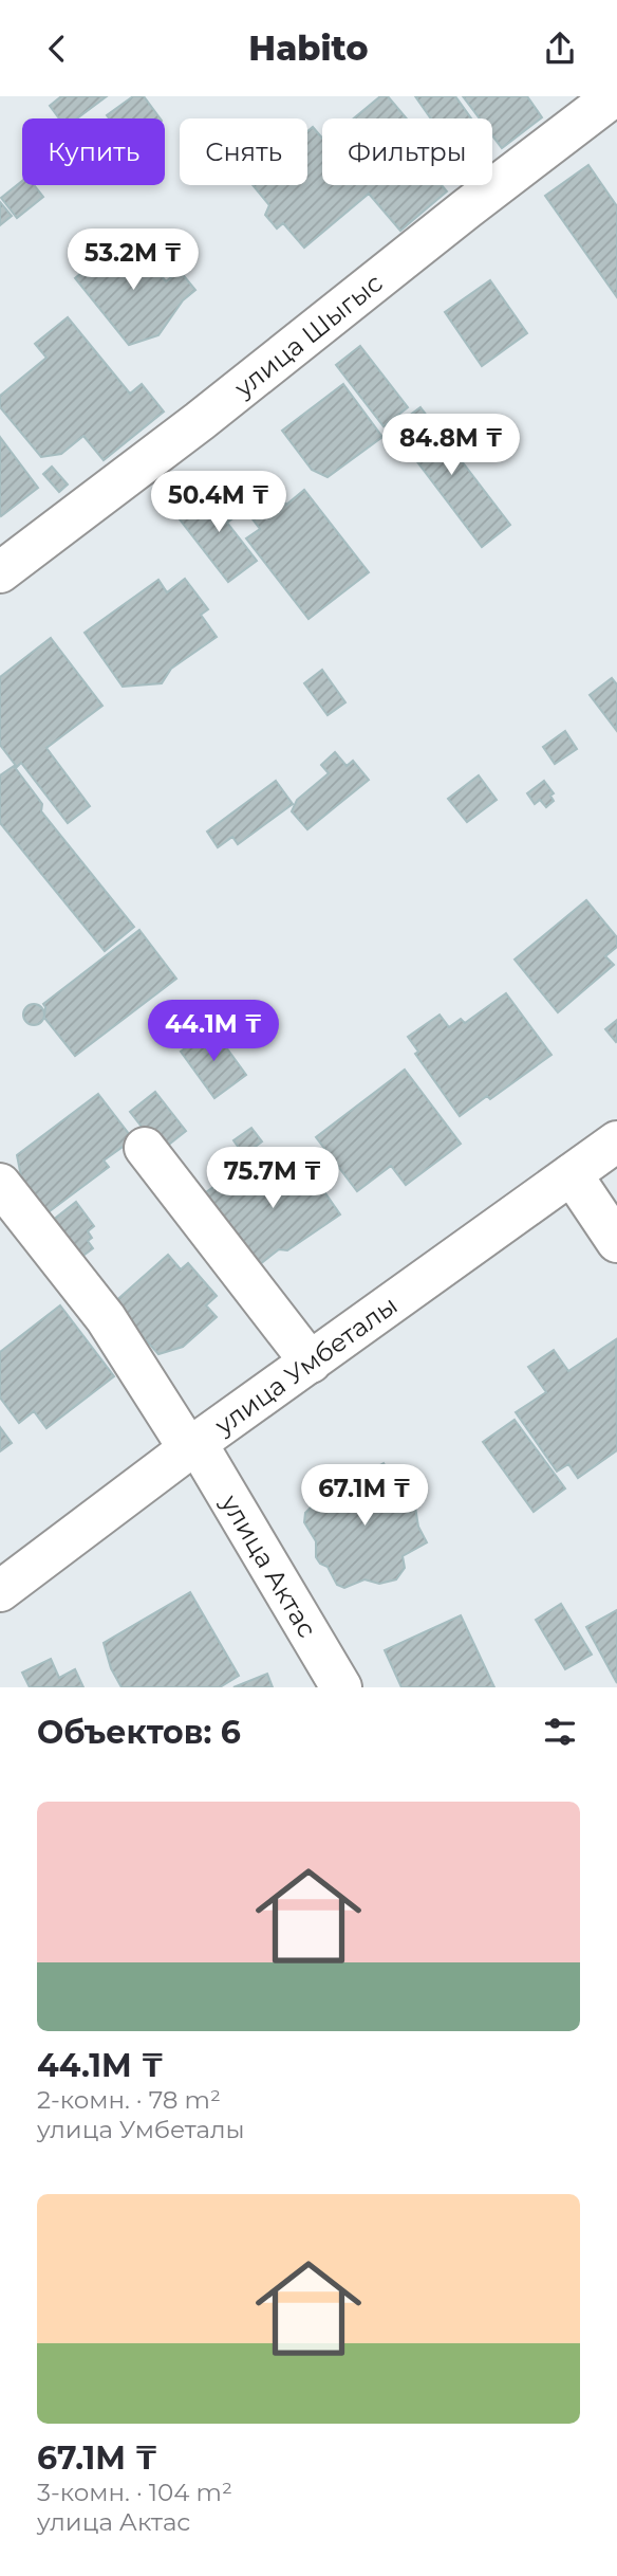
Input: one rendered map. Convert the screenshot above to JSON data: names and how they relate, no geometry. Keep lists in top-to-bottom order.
{
  "streets": {
    "street": ["улица Шыгыс", "улица Умбеталы", "улица Актас"]
  },
  "crossings": [
    ["улица Умбеталы", "улица Актас"]
  ],
  "page": {
    "header": "Habito",
    "chip": ["Купить", "Снять", "Фильтры"],
    "price": [
      "53.2M ₸",
      "84.8M ₸",
      "50.4M ₸",
      "44.1M ₸",
      "75.7M ₸",
      "67.1M ₸"
    ],
    "heading": "Объектов: 6",
    "list": [
      {
        "name": "44.1M ₸",
        "note": "2-комн. · 78 m² · улица Умбеталы"
      },
      {
        "name": "67.1M ₸",
        "note": "3-комн. · 104 m² · улица Актас"
      }
    ]
  }
}
